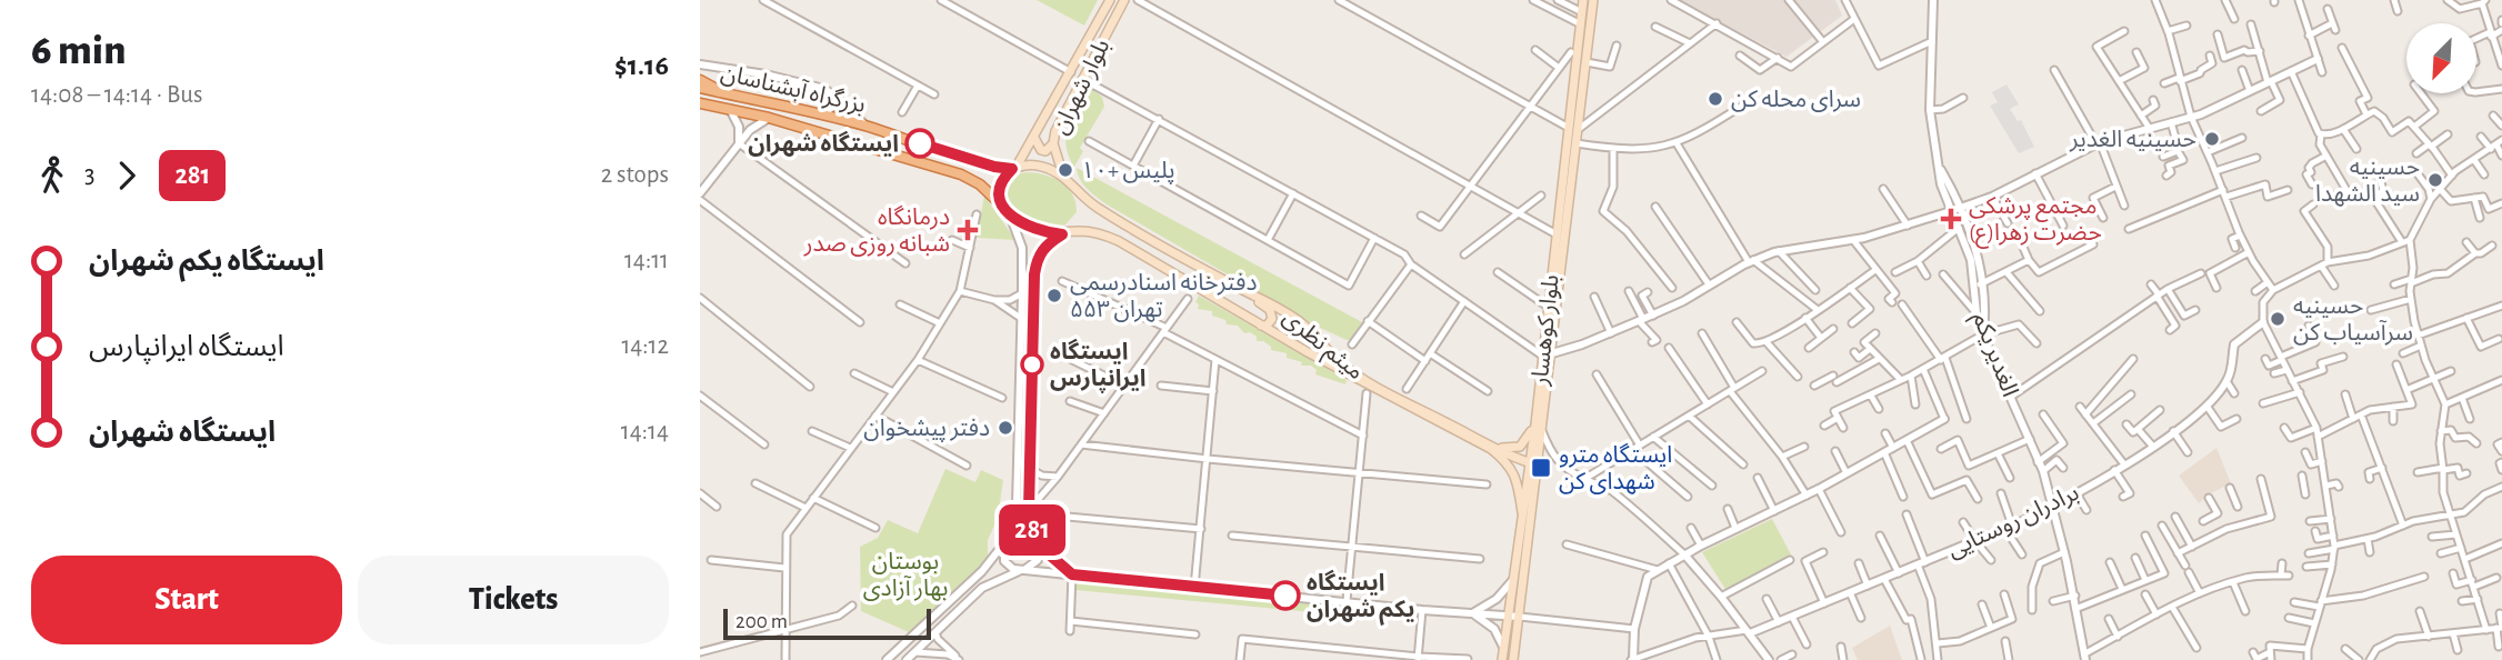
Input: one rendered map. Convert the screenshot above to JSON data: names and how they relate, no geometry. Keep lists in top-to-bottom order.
{
  "streets": {
    "highway": ["بزرگراه آبشناسان"],
    "main road": ["بلوار شهران", "بلوار کوهسار", "میثم نظری"],
    "street": ["الغدیر یکم", "برادران روستایی"]
  },
  "crossings": [
    ["بلوار شهران", "بزرگراه آبشناسان"],
    ["بلوار شهران", "میثم نظری"],
    ["بزرگراه آبشناسان", "میثم نظری"],
    ["بلوار کوهسار", "میثم نظری"],
    ["الغدیر یکم", "برادران روستایی"]
  ],
  "parks": ["بوستان بهار آزادی"],
  "places": {
    "other": [
      "سرای محله کن",
      "حسینیه الغدیر",
      "ایستگاه شهران",
      "پلیس +۱۰",
      "حسینیه سید الشهدا",
      "دفترخانه اسنادرسمی ۵۵۳ تهران",
      "حسینیه سرآسیاب کن",
      "ایستگاه ایرانپارس",
      "دفتر پیشخوان",
      "ایستگاه یکم شهران"
    ],
    "health": ["مجتمع پرشکی حضرت زهرا(ع)", "درمانگاه شبانه روزی صدر"],
    "transit": ["ایستگاه مترو شهدای کن"]
  },
  "lines": ["bus line 281"],
  "scale_bar": "200 m",
  "north": "bottom left",
  "page": {
    "heading": ["6 min", "14:08 – 14:14 · Bus", "$1.16"],
    "on_map": "281",
    "legs": ["3", "281", "2 stops"],
    "list": [
      {
        "name": "ایستگاه یکم شهران",
        "value": "14:11"
      },
      {
        "name": "ایستگاه ایرانپارس",
        "value": "14:12"
      },
      {
        "name": "ایستگاه شهران",
        "value": "14:14"
      }
    ],
    "buttons": ["Start", "Tickets"],
    "scale": "200 m"
  }
}
